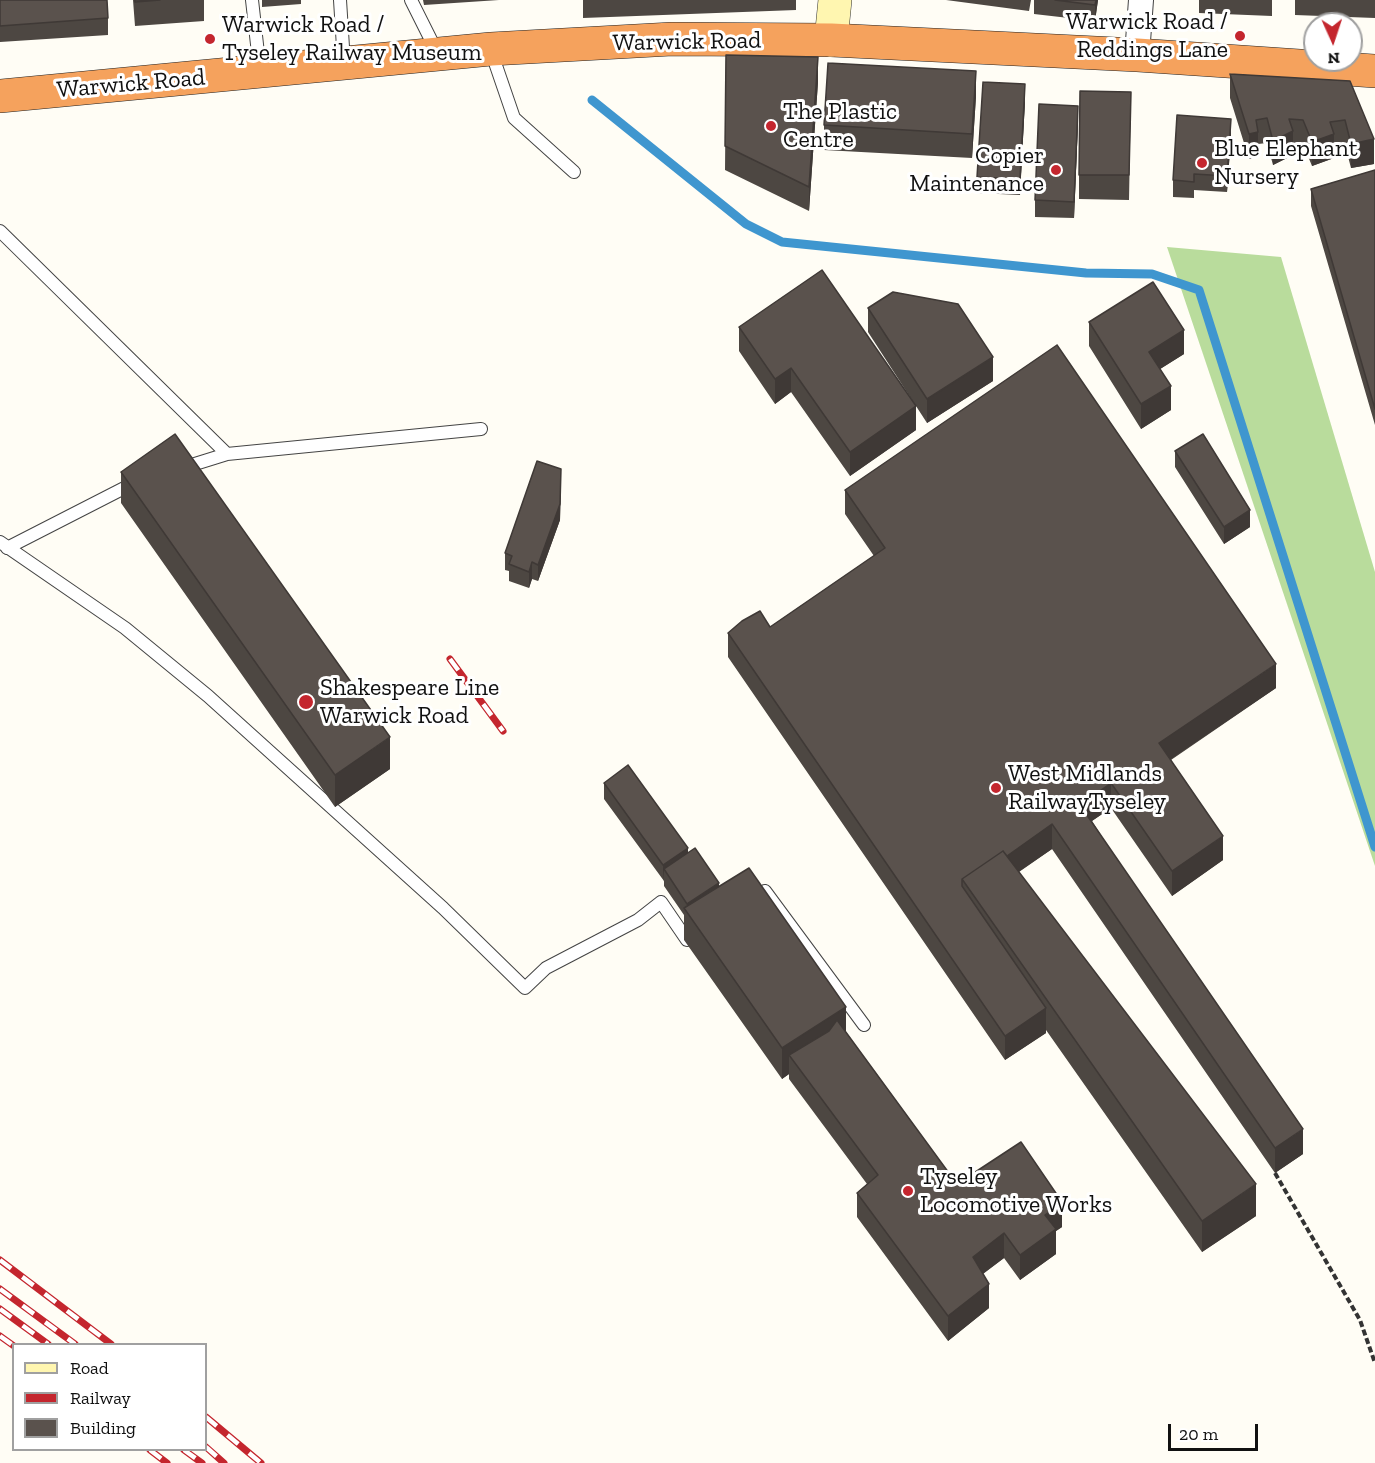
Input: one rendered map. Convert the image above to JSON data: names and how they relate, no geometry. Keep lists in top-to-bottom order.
{
  "streets": {
    "highway": ["Warwick Road"]
  },
  "places": [
    "Warwick Road / Reddings Lane",
    "Warwick Road / Tyseley Railway Museum",
    "The Plastic Centre",
    "Blue Elephant Nursery",
    "Copier Maintenance",
    "Shakespeare Line Warwick Road",
    "West Midlands RailwayTyseley",
    "Tyseley Locomotive Works"
  ],
  "legend": ["Road", "Railway", "Building"],
  "scale_bar": "20 m",
  "north": "bottom"
}
